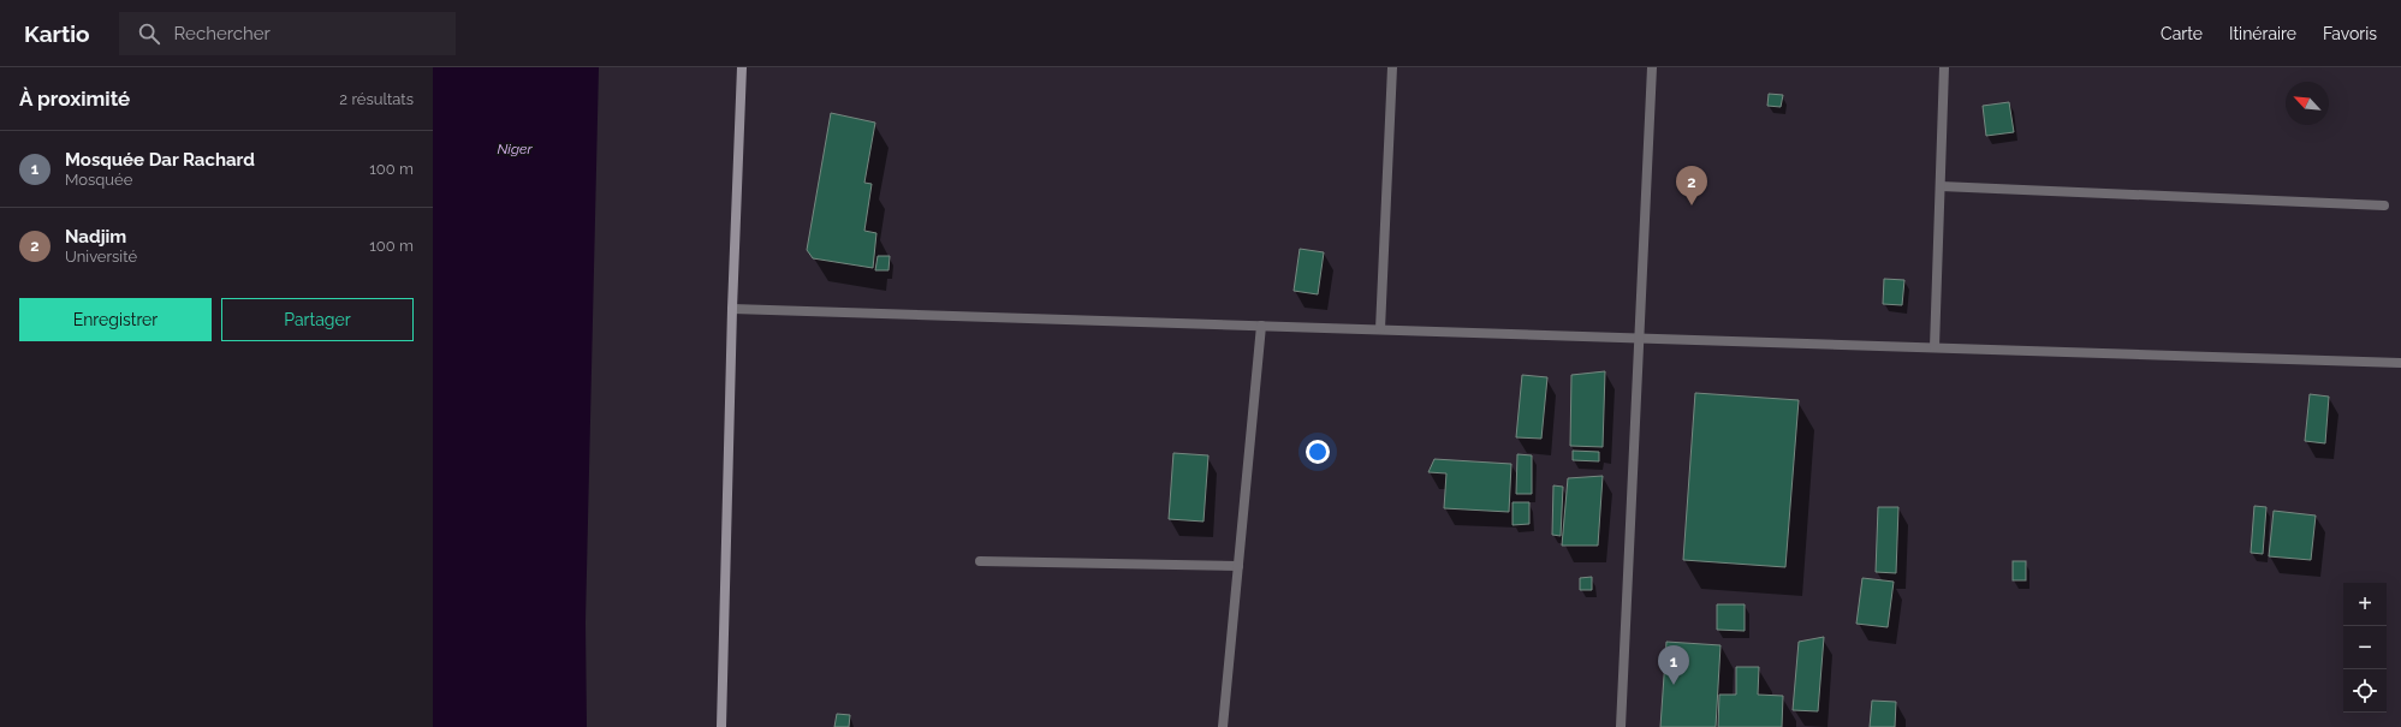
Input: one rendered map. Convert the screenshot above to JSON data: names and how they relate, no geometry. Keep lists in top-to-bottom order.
{
  "water": ["Niger"],
  "north": "top left",
  "page": {
    "header": "Kartio",
    "search": "Rechercher",
    "nav": ["Carte", "Itinéraire", "Favoris"],
    "heading": ["À proximité", "2 résultats"],
    "list": [
      {
        "mark": "1",
        "name": "Mosquée Dar Rachard",
        "note": "Mosquée",
        "value": "100 m"
      },
      {
        "mark": "2",
        "name": "Nadjim",
        "note": "Université",
        "value": "100 m"
      }
    ],
    "pins": ["2", "1"],
    "buttons": ["Enregistrer", "Partager"],
    "map_buttons": ["+", "−"]
  }
}
